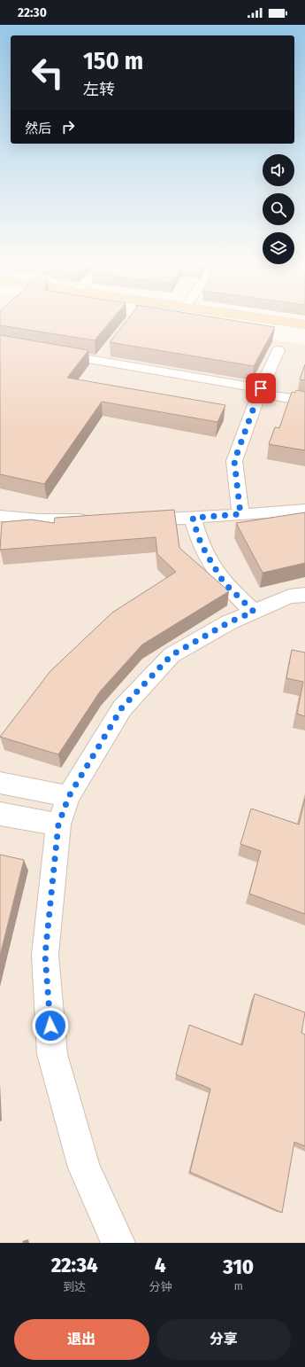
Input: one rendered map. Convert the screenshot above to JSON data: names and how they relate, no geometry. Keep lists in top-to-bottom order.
{
  "page": {
    "status": "22:30",
    "turn": ["150 m", "左转"],
    "then": "然后",
    "eta": [
      "22:34",
      "到达",
      "4",
      "分钟",
      "310",
      "m"
    ],
    "buttons": ["退出", "分享"]
  }
}
